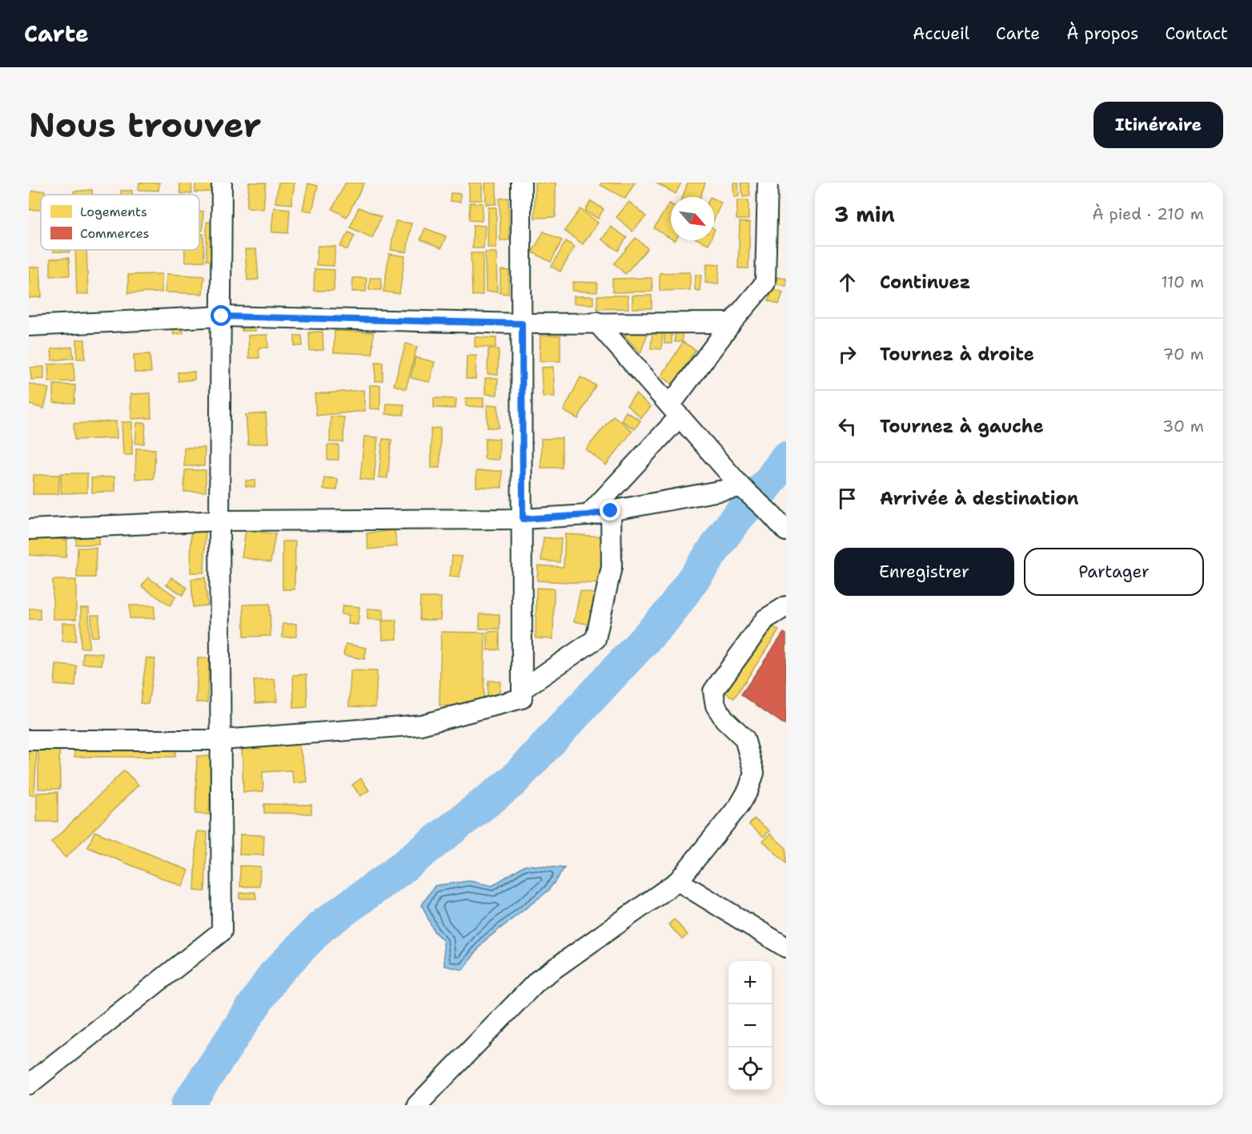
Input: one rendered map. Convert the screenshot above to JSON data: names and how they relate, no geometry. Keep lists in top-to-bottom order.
{
  "legend": ["Logements", "Commerces"],
  "north": "bottom right",
  "page": {
    "header": "Carte",
    "nav": [
      "Accueil",
      "Carte",
      "À propos",
      "Contact"
    ],
    "buttons": [
      "Itinéraire",
      ["Enregistrer", "Partager"]
    ],
    "title": "Nous trouver",
    "heading": ["3 min", "À pied · 210 m"],
    "list": [
      ["Continuez", "110 m"],
      ["Tournez à droite", "70 m"],
      ["Tournez à gauche", "30 m"],
      "Arrivée à destination"
    ],
    "map_buttons": ["+", "−"]
  }
}
